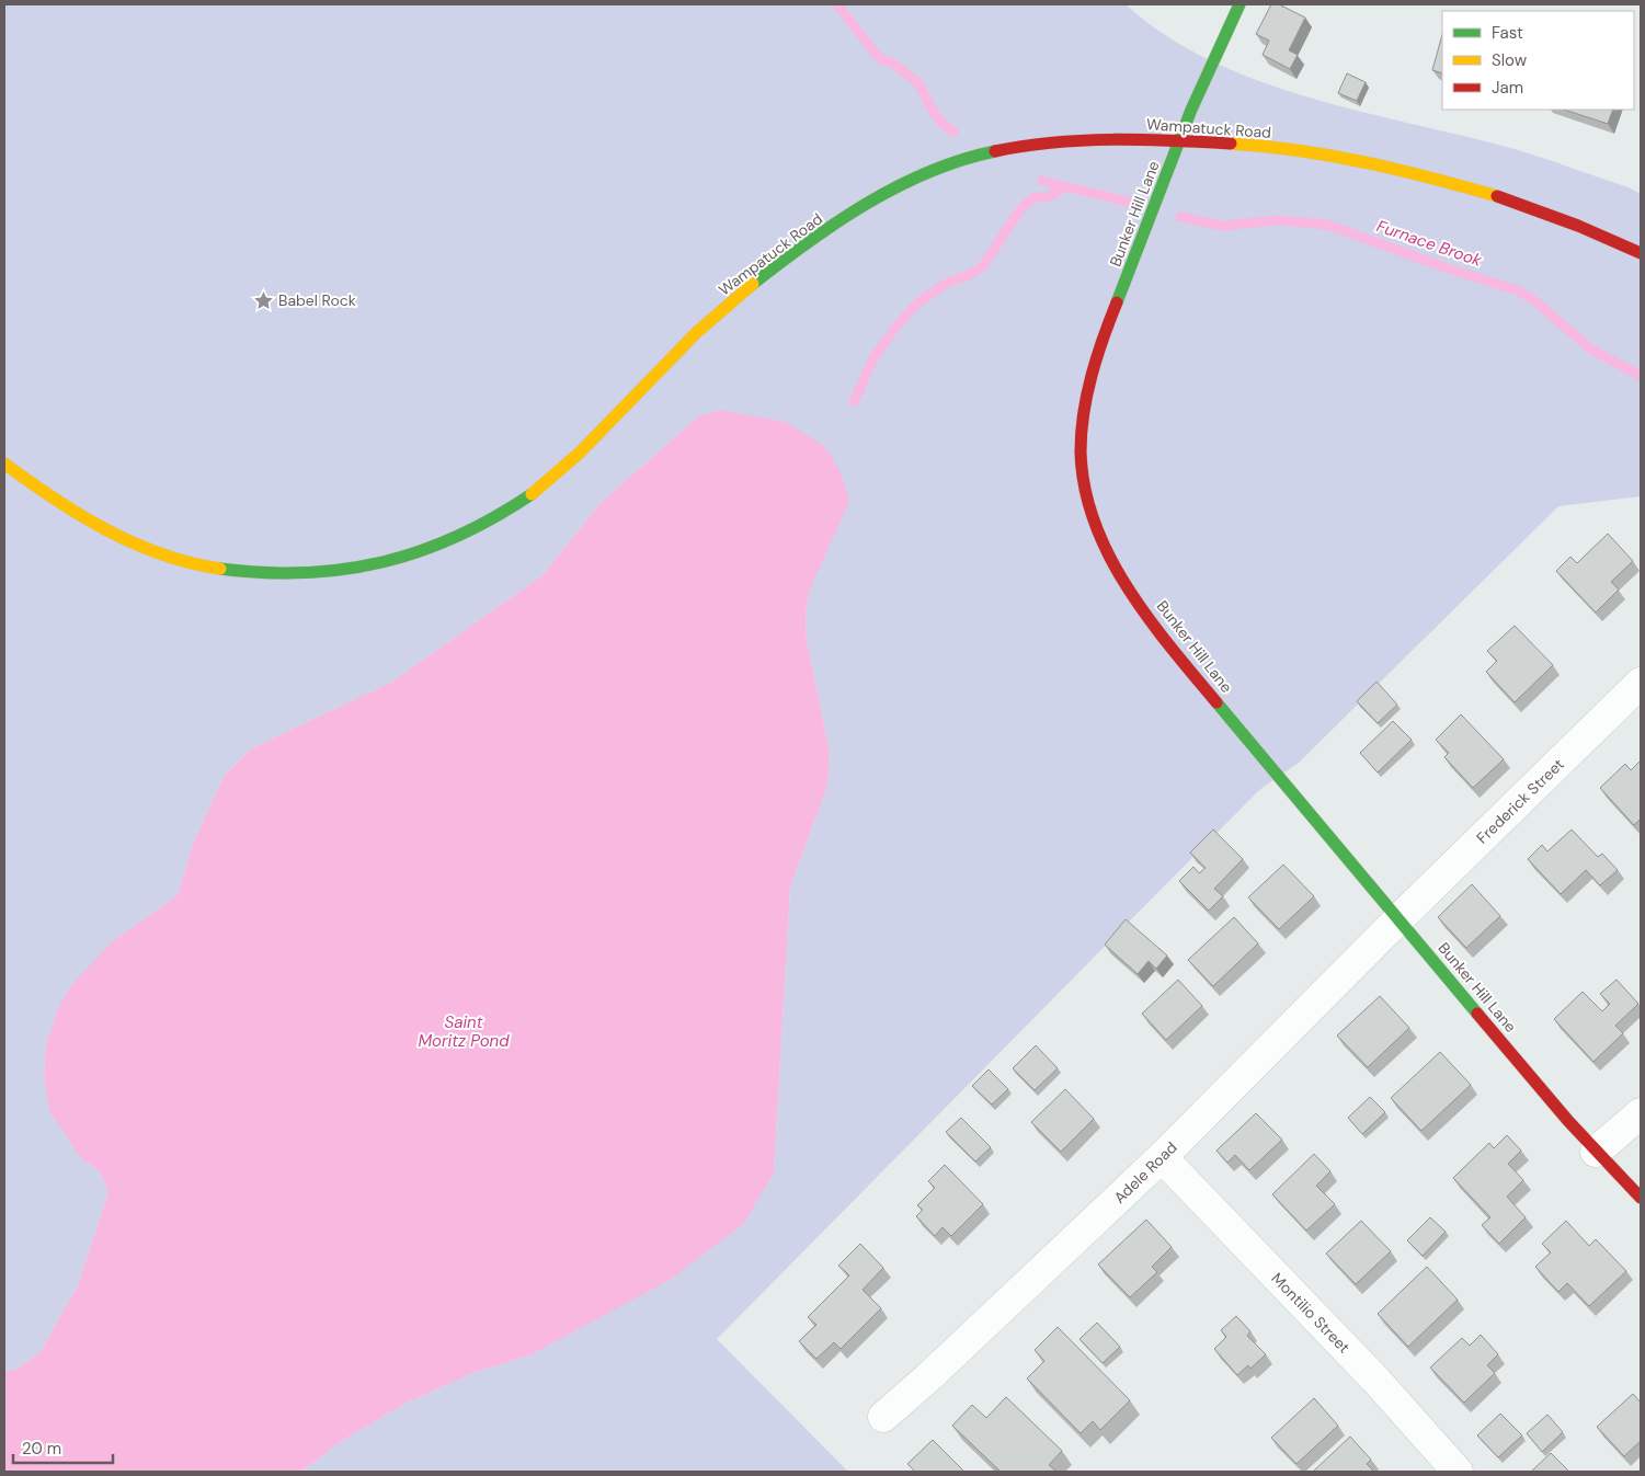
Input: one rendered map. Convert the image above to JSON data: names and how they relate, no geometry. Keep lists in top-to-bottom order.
{
  "streets": {
    "street": [
      "Wampatuck Road",
      "Bunker Hill Lane",
      "Frederick Street",
      "Adele Road",
      "Montilio Street"
    ]
  },
  "crossings": [
    ["Wampatuck Road", "Bunker Hill Lane"],
    ["Bunker Hill Lane", "Frederick Street"],
    ["Bunker Hill Lane", "Adele Road"],
    ["Frederick Street", "Adele Road"],
    ["Adele Road", "Montilio Street"]
  ],
  "water": ["Furnace Brook", "Saint Moritz Pond"],
  "places": {
    "place": ["Babel Rock"]
  },
  "legend": ["Fast", "Slow", "Jam"],
  "scale_bar": "20 m"
}
